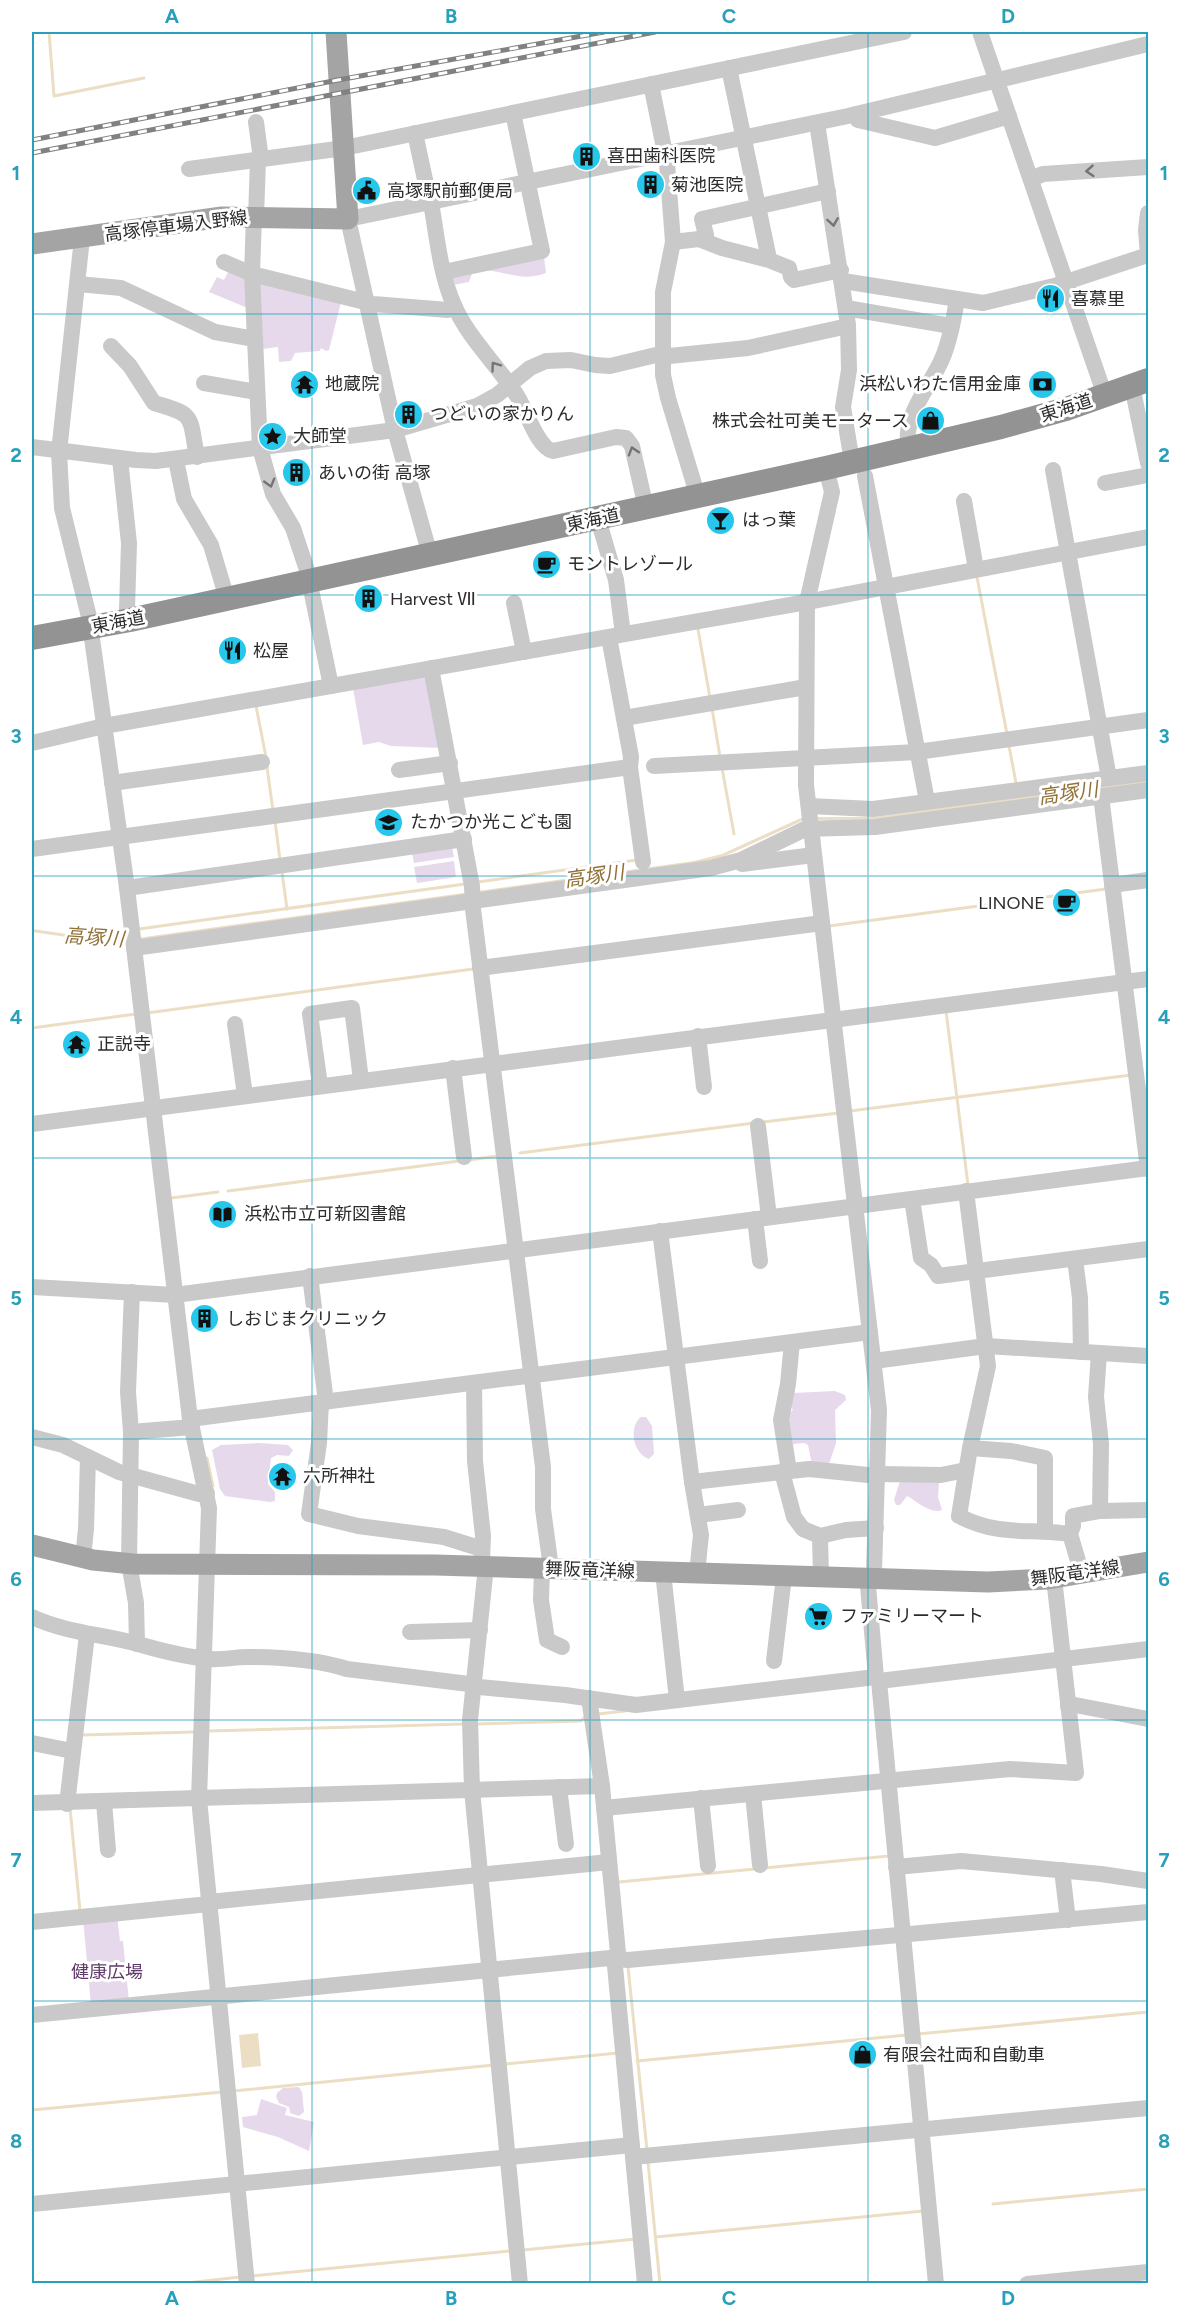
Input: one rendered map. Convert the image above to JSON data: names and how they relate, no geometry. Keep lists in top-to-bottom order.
{
  "streets": {
    "highway": ["東海道"],
    "main road": ["高塚停車場入野線", "舞阪竜洋線"]
  },
  "water": ["高塚川"],
  "parks": ["健康広場"],
  "places": {
    "building": [
      "喜田歯科医院",
      "菊池医院",
      "つどいの家かりん",
      "あいの街 高塚",
      "Harvest Ⅶ",
      "しおじまクリニック"
    ],
    "public building": ["高塚駅前郵便局"],
    "restaurant": ["喜慕里", "松屋"],
    "temple": ["地蔵院", "正説寺", "六所神社"],
    "bank": ["浜松いわた信用金庫"],
    "shop": ["株式会社可美モータース", "有限会社両和自動車"],
    "place": ["大師堂"],
    "bar": ["はっ葉"],
    "cafe": ["モントレゾール", "LINONE"],
    "school or university": ["たかつか光こども園"],
    "library": ["浜松市立可新図書館"],
    "supermarket": ["ファミリーマート"]
  },
  "grid": {
    "columns": [
      "A",
      "B",
      "C",
      "D"
    ],
    "rows": [
      "1",
      "2",
      "3",
      "4",
      "5",
      "6",
      "7",
      "8"
    ]
  }
}
